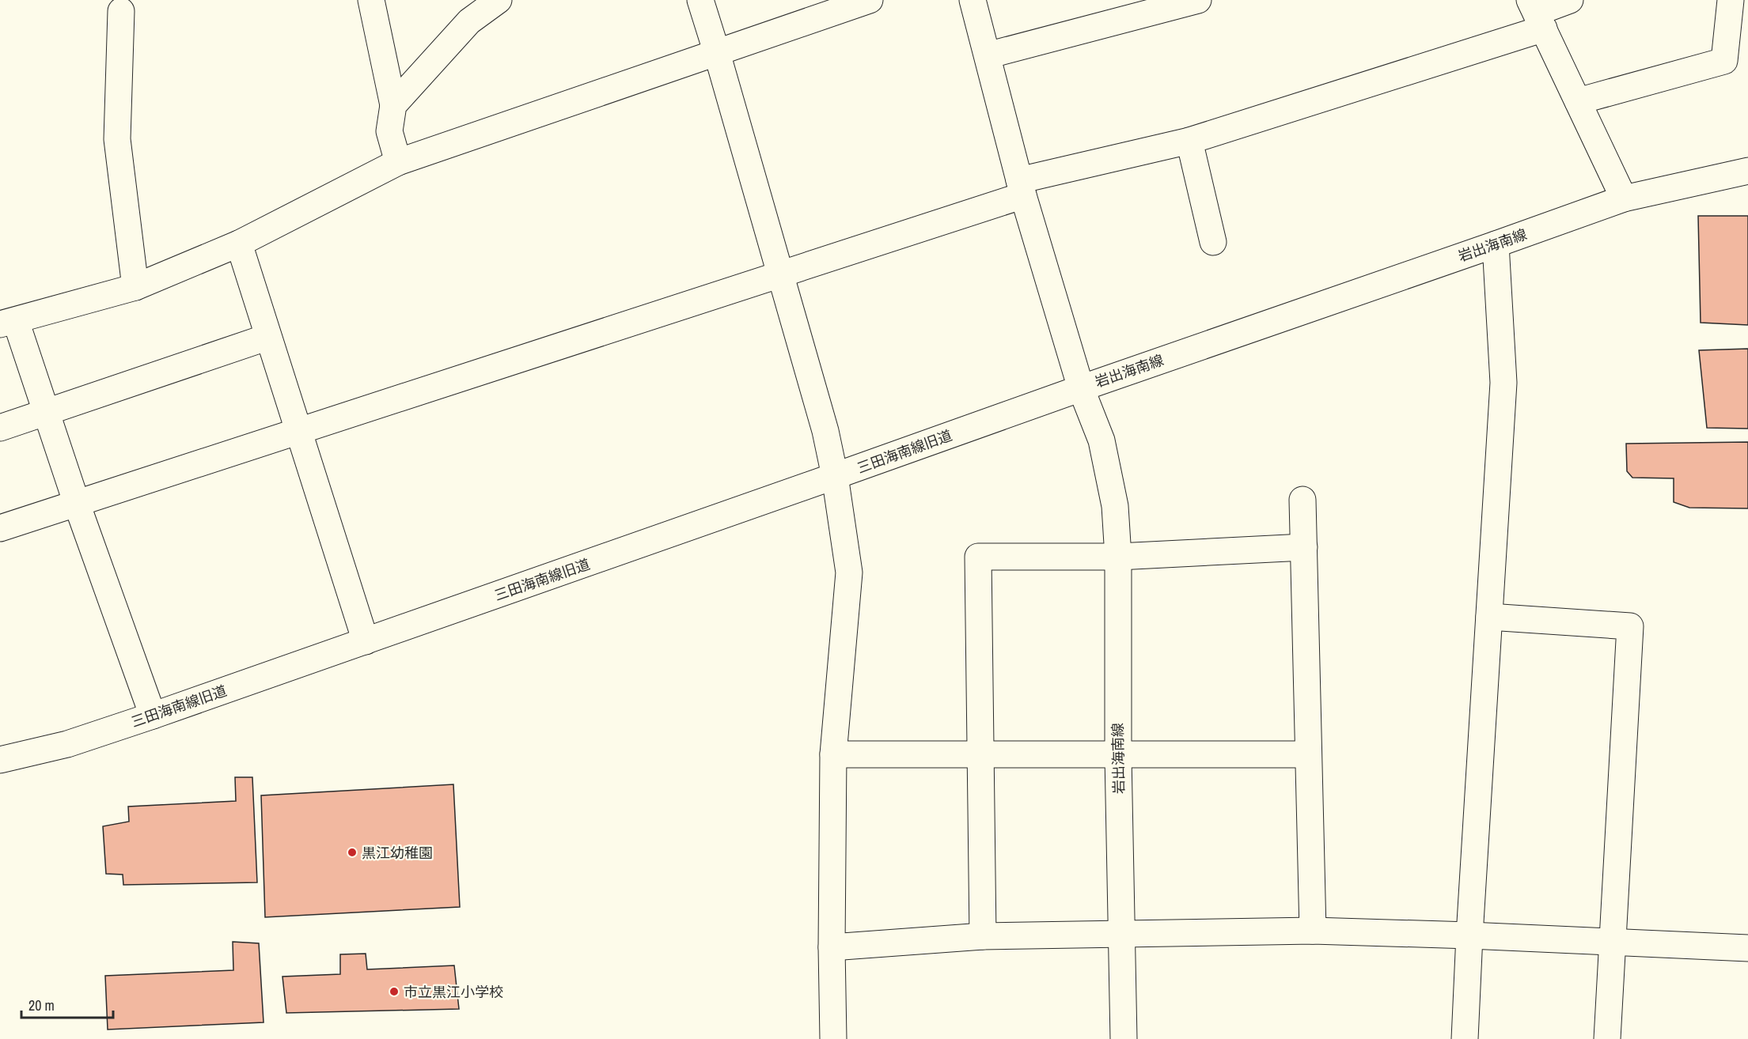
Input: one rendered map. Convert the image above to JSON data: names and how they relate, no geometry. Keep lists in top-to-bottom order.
{
  "streets": {
    "street": ["岩出海南線", "三田海南線旧道"]
  },
  "crossings": [
    ["岩出海南線", "三田海南線旧道"]
  ],
  "places": ["黒江幼稚園", "市立黒江小学校"],
  "scale_bar": "20 m"
}
